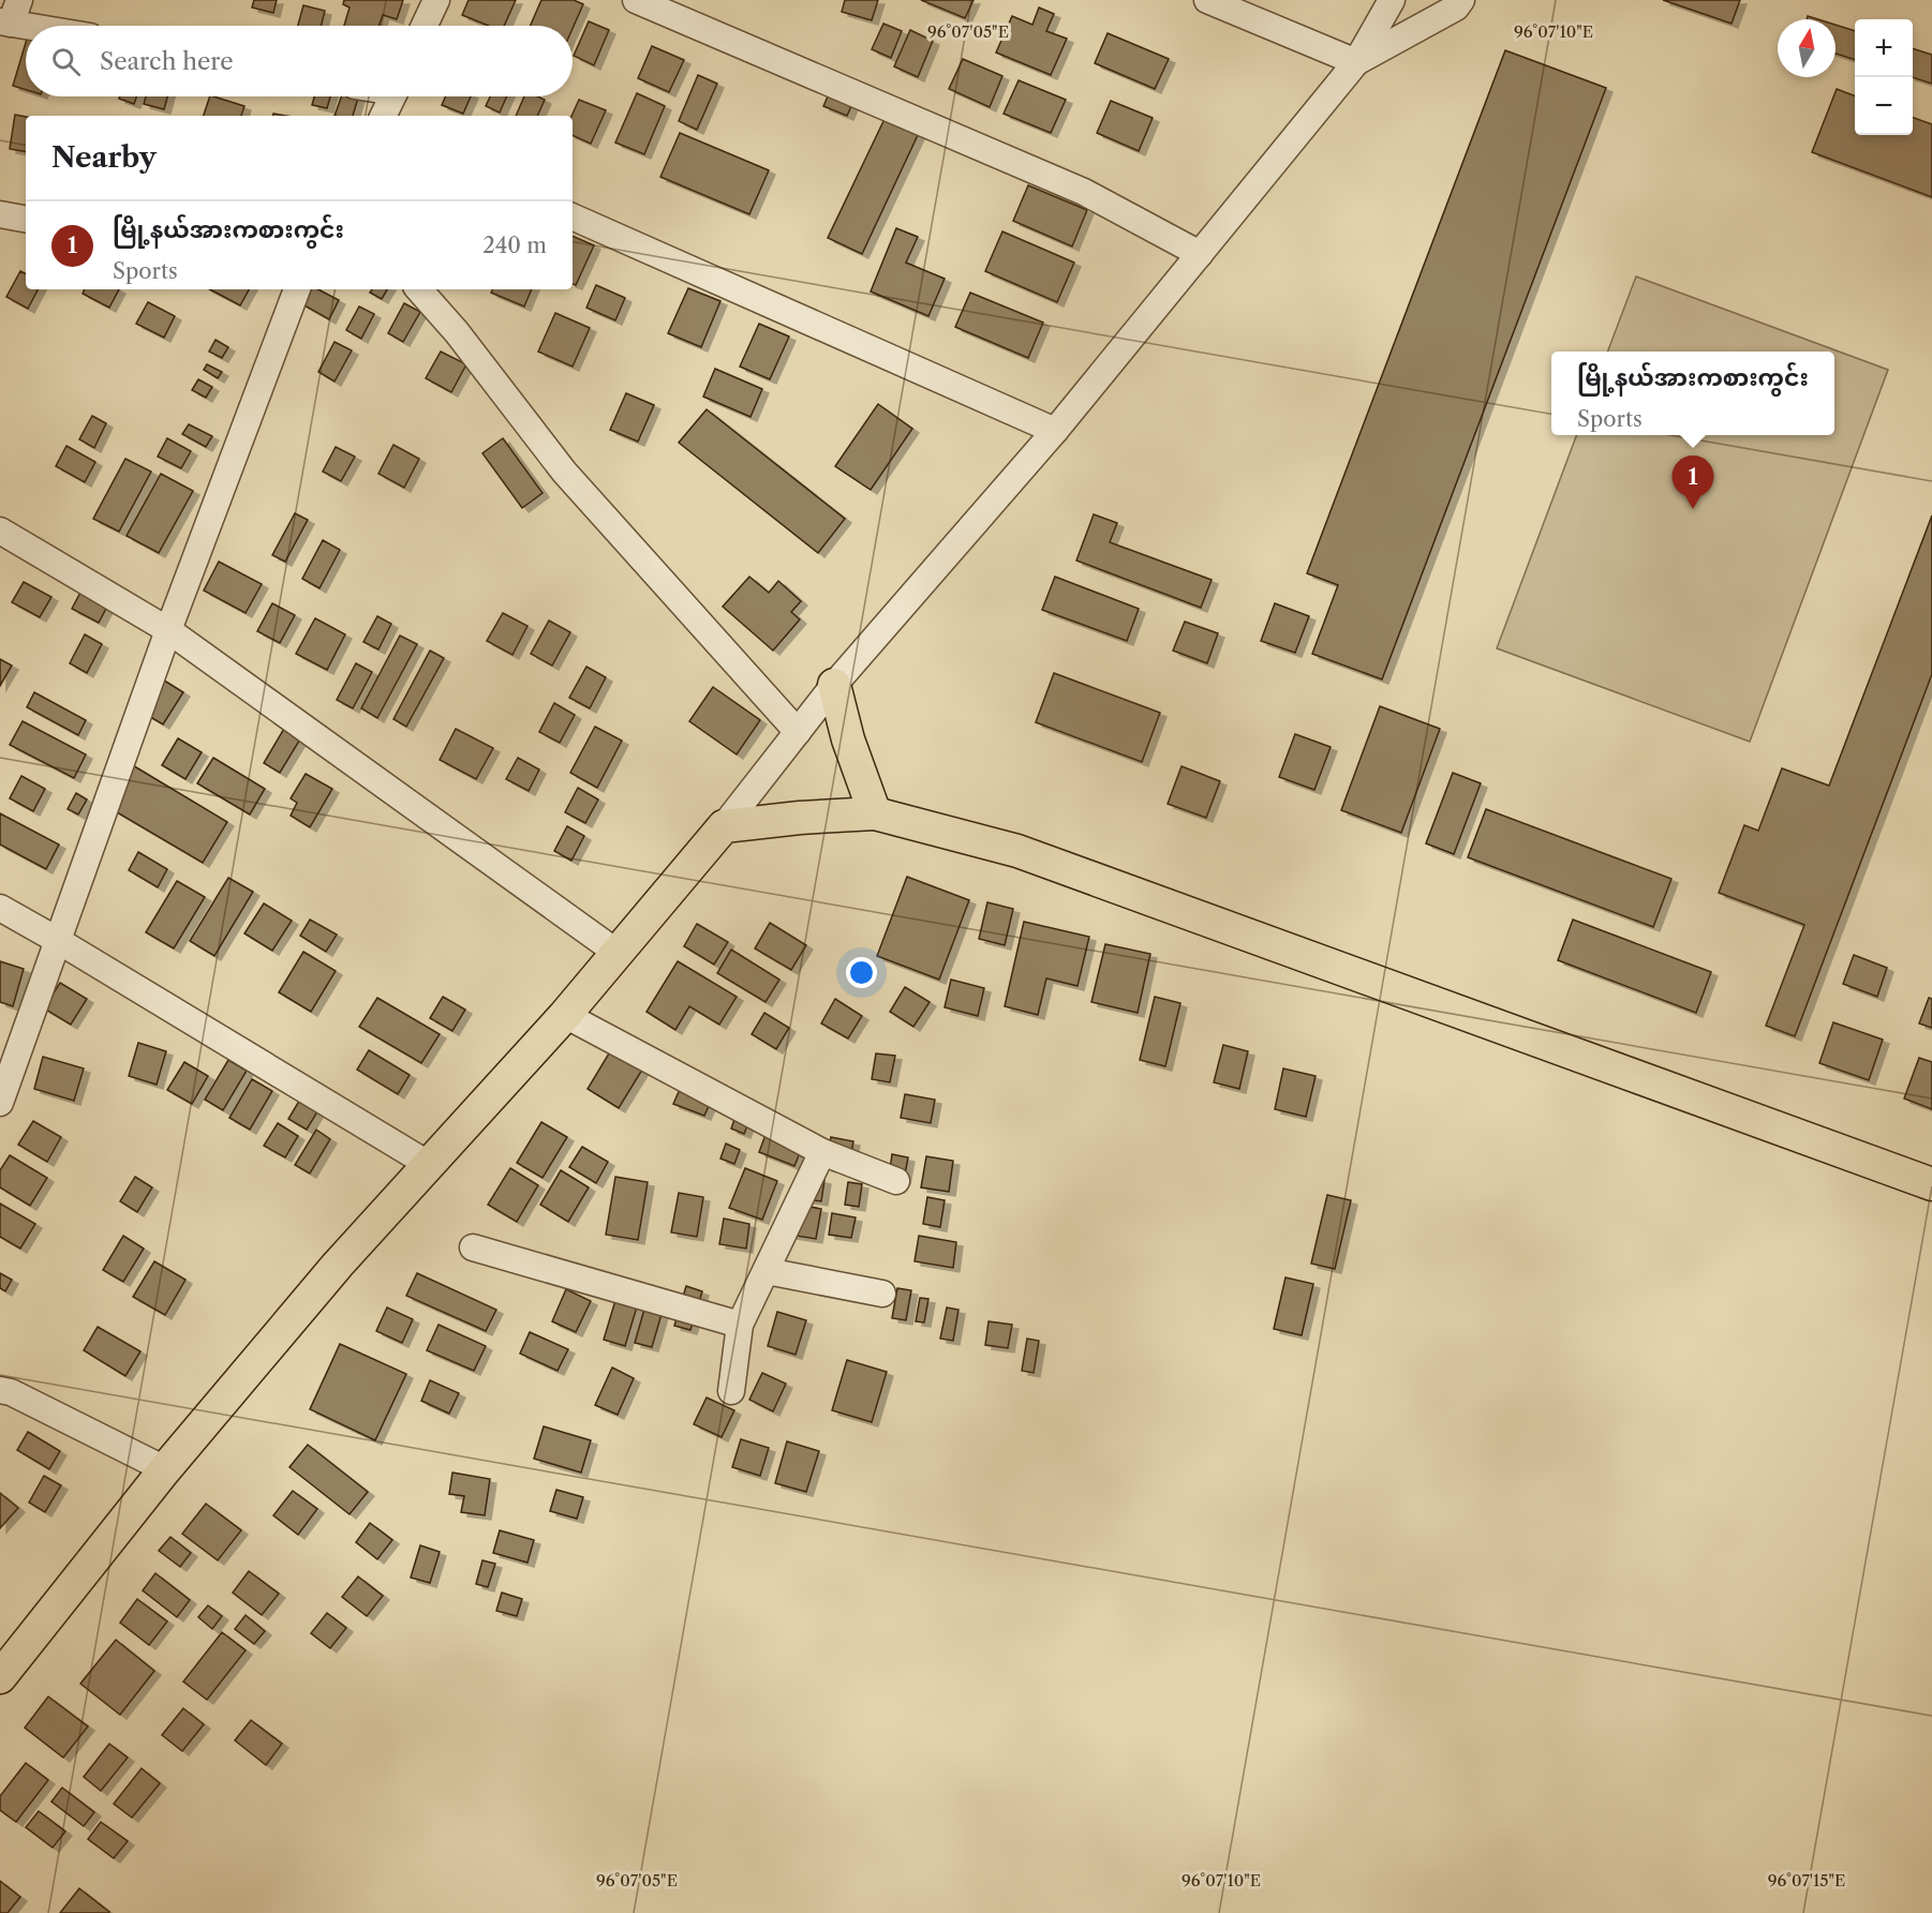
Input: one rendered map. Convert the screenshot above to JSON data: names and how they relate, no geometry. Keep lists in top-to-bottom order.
{
  "north": "top",
  "page": {
    "map_buttons": ["+", "−"],
    "search": "Search here",
    "heading": "Nearby",
    "list": [
      {
        "mark": "1",
        "name": "မြို့နယ်အားကစားကွင်း",
        "note": "Sports",
        "value": "240 m"
      }
    ],
    "popup": ["မြို့နယ်အားကစားကွင်း", "Sports"],
    "pins": "1"
  },
  "coordinates": ["96°07'05\"E", "96°07'10\"E", "96°07'15\"E"]
}
